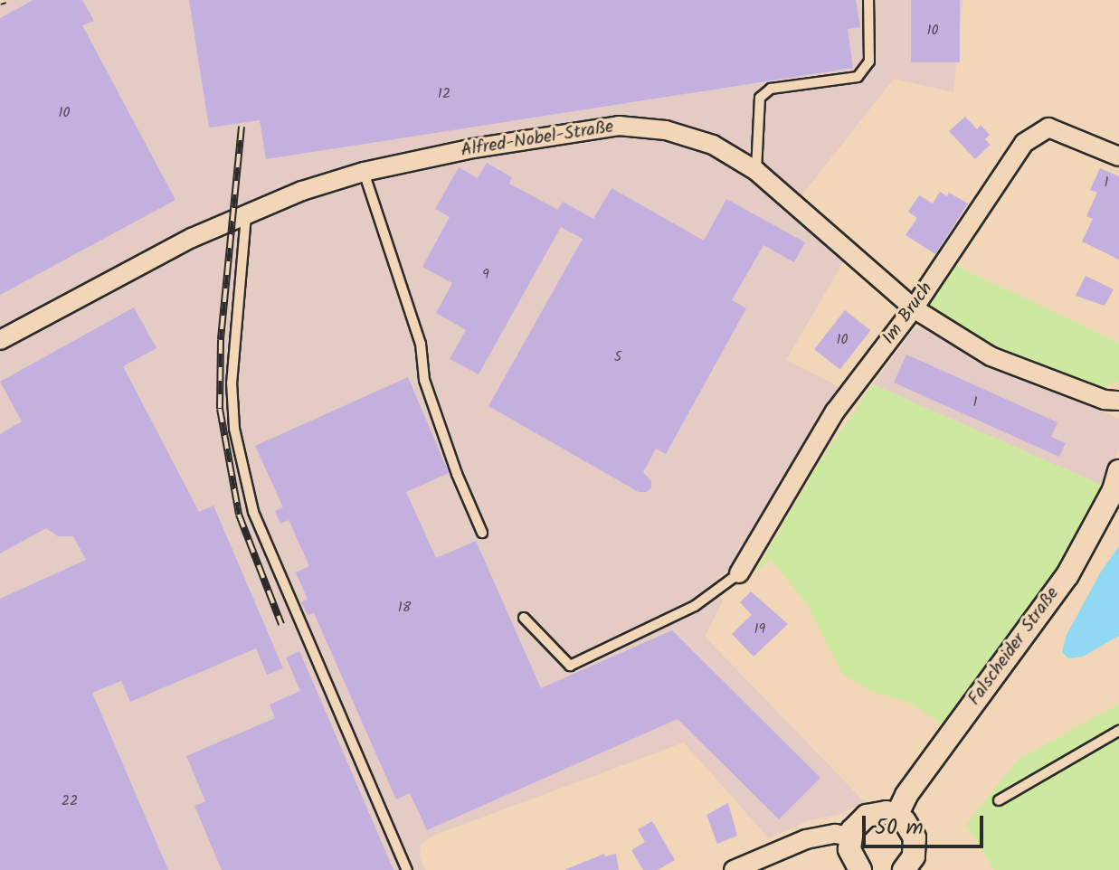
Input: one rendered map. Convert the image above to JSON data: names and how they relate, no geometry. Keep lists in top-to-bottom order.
{
  "streets": {
    "street": ["Alfred-Nobel-Straße", "Im Bruch", "Falscheider Straße"]
  },
  "crossings": [
    ["Alfred-Nobel-Straße", "Im Bruch"]
  ],
  "house_numbers": [
    "10",
    "12",
    "10",
    "1",
    "9",
    "10",
    "5",
    "1",
    "18",
    "19",
    "22"
  ],
  "scale_bar": "50 m"
}
